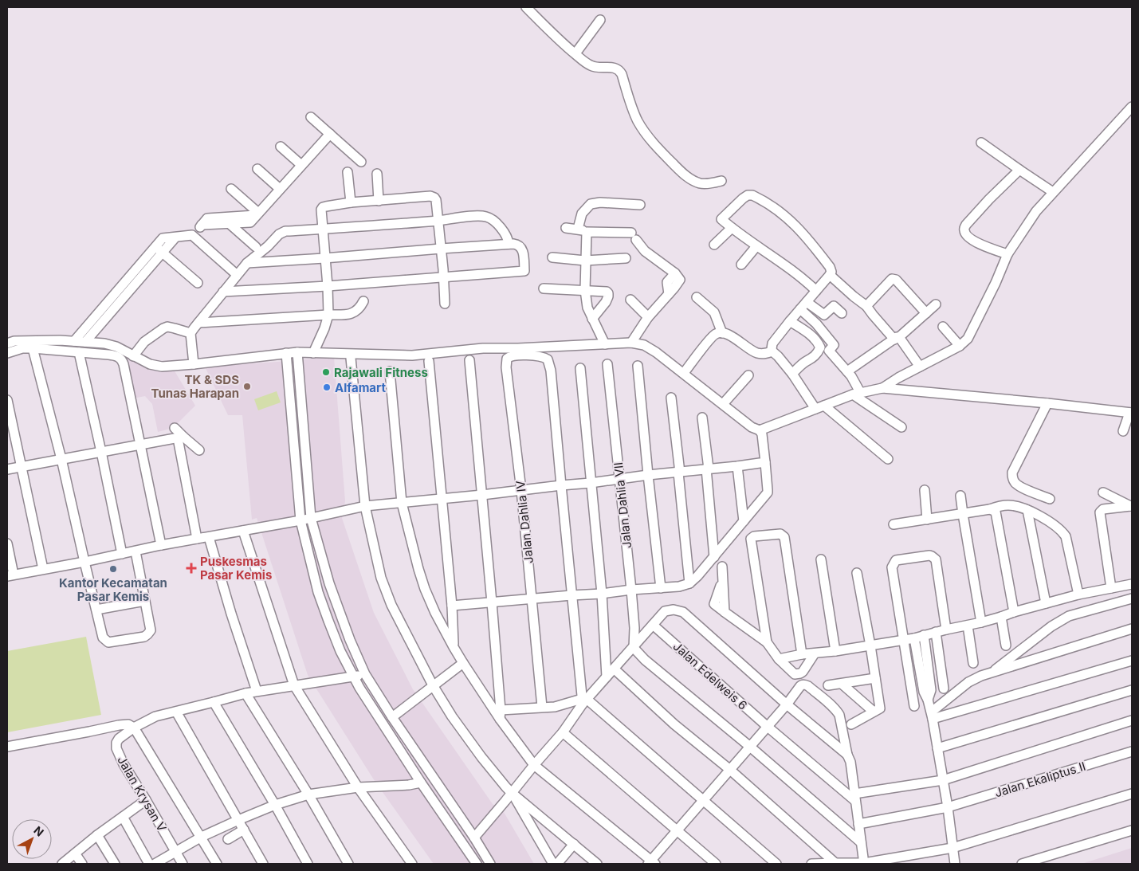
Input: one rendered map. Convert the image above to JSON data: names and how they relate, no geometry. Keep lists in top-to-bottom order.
{
  "streets": {
    "street": [
      "Jalan Dahlia VII",
      "Jalan Dahlia IV",
      "Jalan Edelweis 6",
      "Jalan Ekaliptus II",
      "Jalan Krysan V"
    ]
  },
  "places": {
    "other": [
      "Rajawali Fitness",
      "TK & SDS Tunas Harapan",
      "Alfamart",
      "Kantor Kecamatan Pasar Kemis"
    ],
    "health": ["Puskesmas Pasar Kemis"]
  },
  "north": "top right"
}
